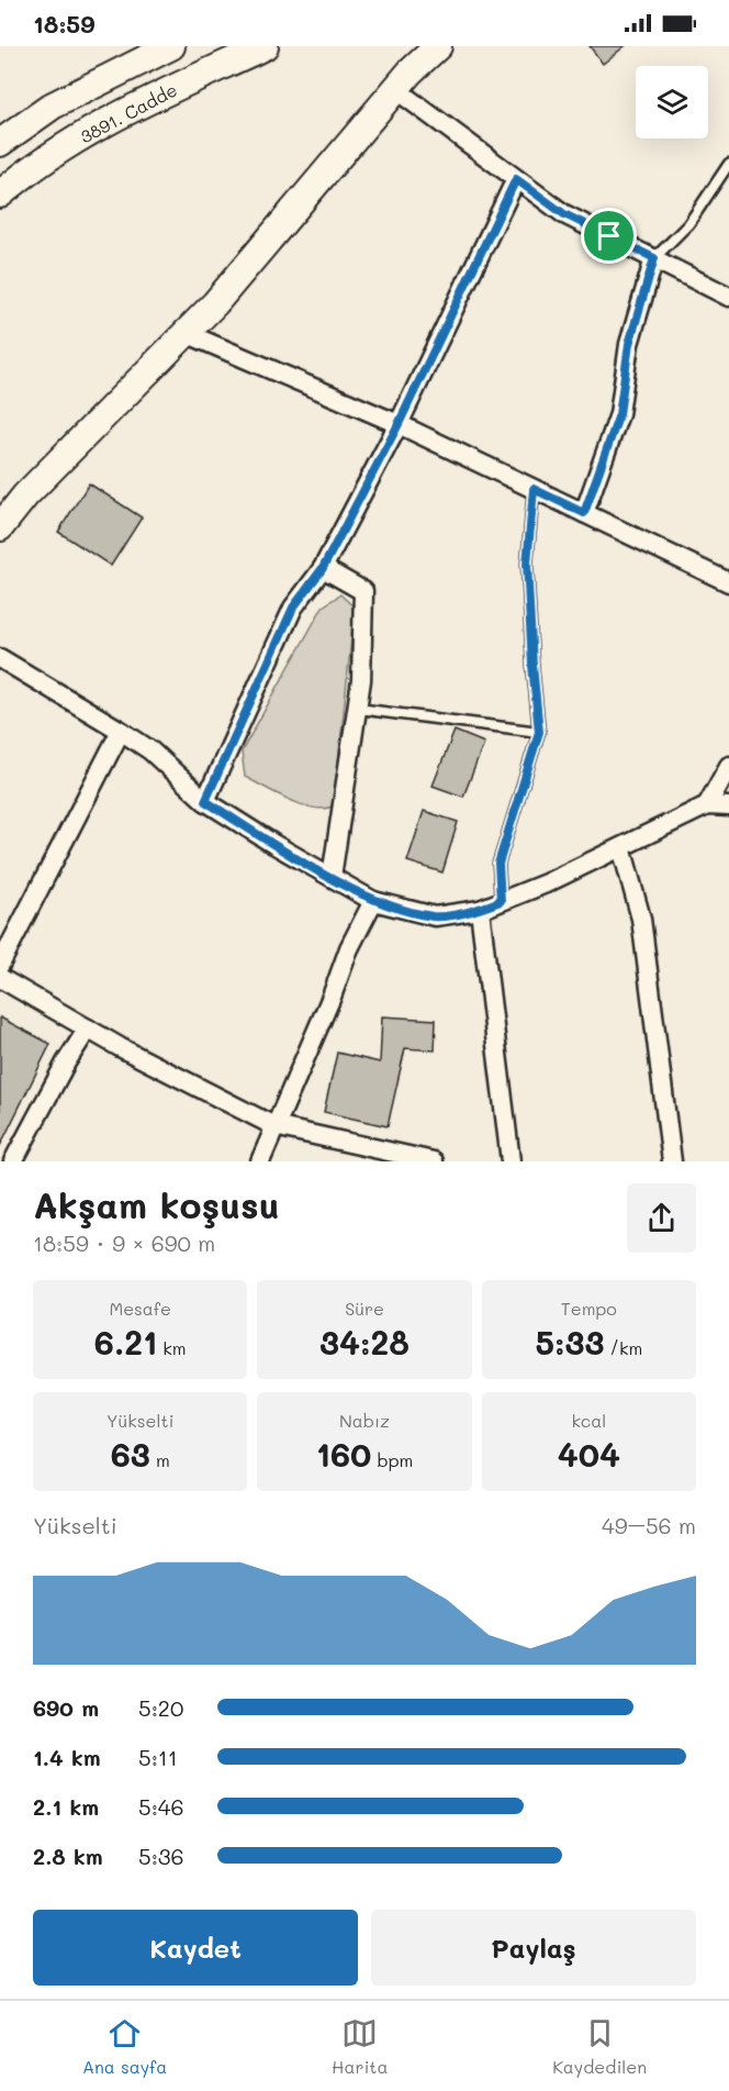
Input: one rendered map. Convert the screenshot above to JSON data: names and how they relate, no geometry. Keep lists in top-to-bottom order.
{
  "streets": {
    "main road": ["3891. Cadde"]
  },
  "page": {
    "status": "18:59",
    "heading": ["Akşam koşusu", "18:59 · 9 × 690 m"],
    "stats": [
      ["Mesafe", "6.21 km"],
      ["Süre", "34:28"],
      ["Tempo", "5:33 /km"],
      ["Yükselti", "63 m"],
      ["Nabız", "160 bpm"],
      ["kcal", "404"]
    ],
    "chart": ["Yükselti", "49–56 m"],
    "list": [
      {
        "name": "690 m",
        "note": "5:20"
      },
      {
        "name": "1.4 km",
        "note": "5:11"
      },
      {
        "name": "2.1 km",
        "note": "5:46"
      },
      {
        "name": "2.8 km",
        "note": "5:36"
      }
    ],
    "buttons": ["Kaydet", "Paylaş"],
    "tabs": ["Ana sayfa", "Harita", "Kaydedilen"]
  }
}
